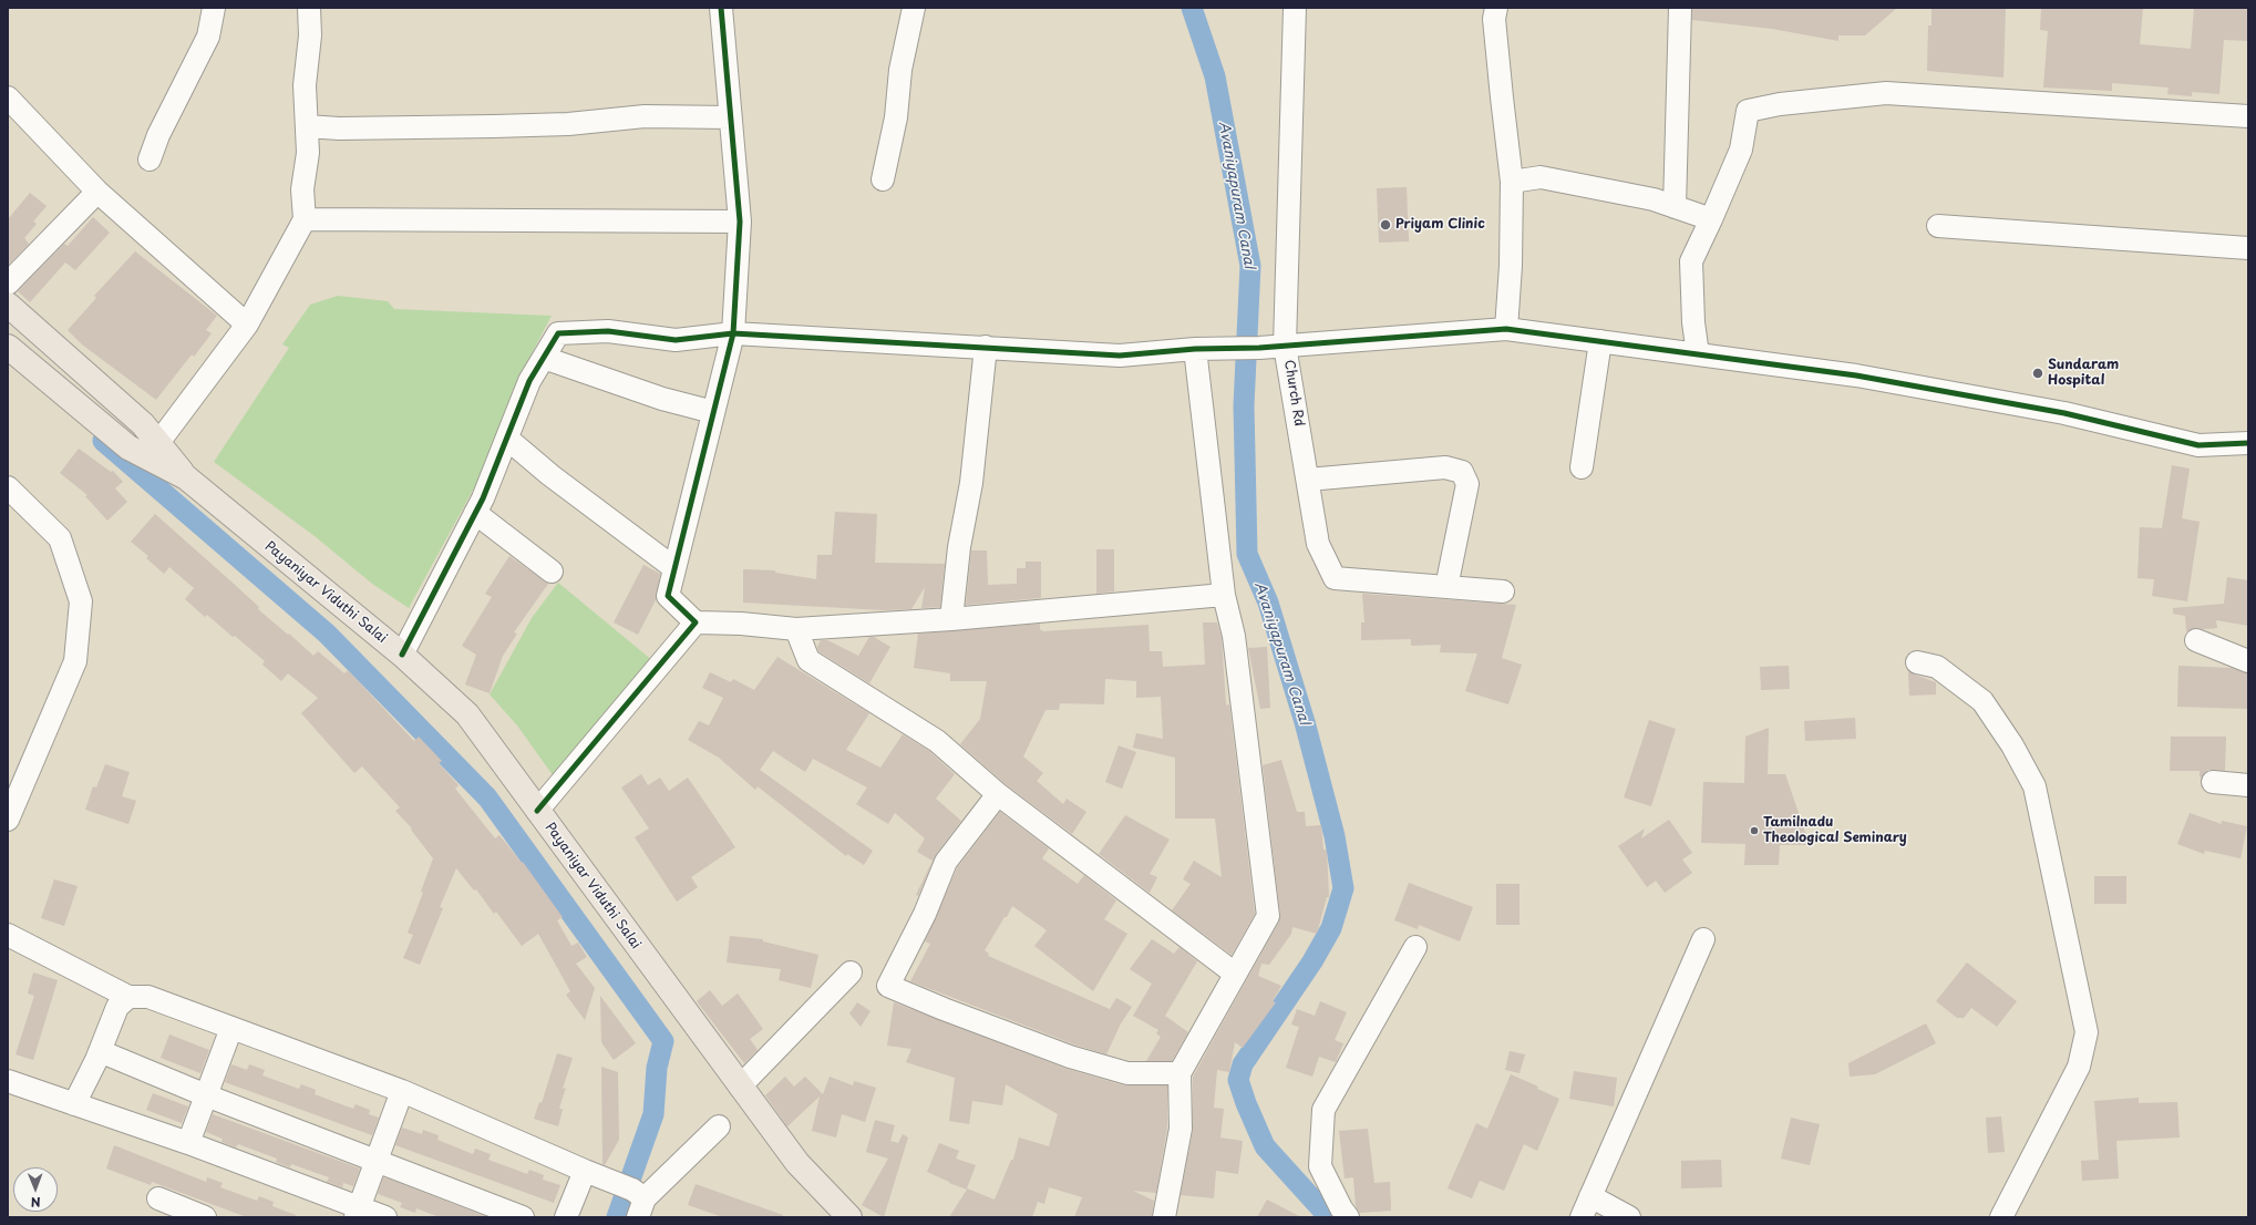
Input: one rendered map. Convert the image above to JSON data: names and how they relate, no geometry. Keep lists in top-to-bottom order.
{
  "streets": {
    "main road": ["Payaniyar Viduthi Salai"],
    "street": ["Church Rd"]
  },
  "water": ["Avaniyapuram Canal"],
  "places": ["Priyam Clinic", "Sundaram Hospital", "Tamilnadu Theological Seminary"],
  "north": "bottom"
}
